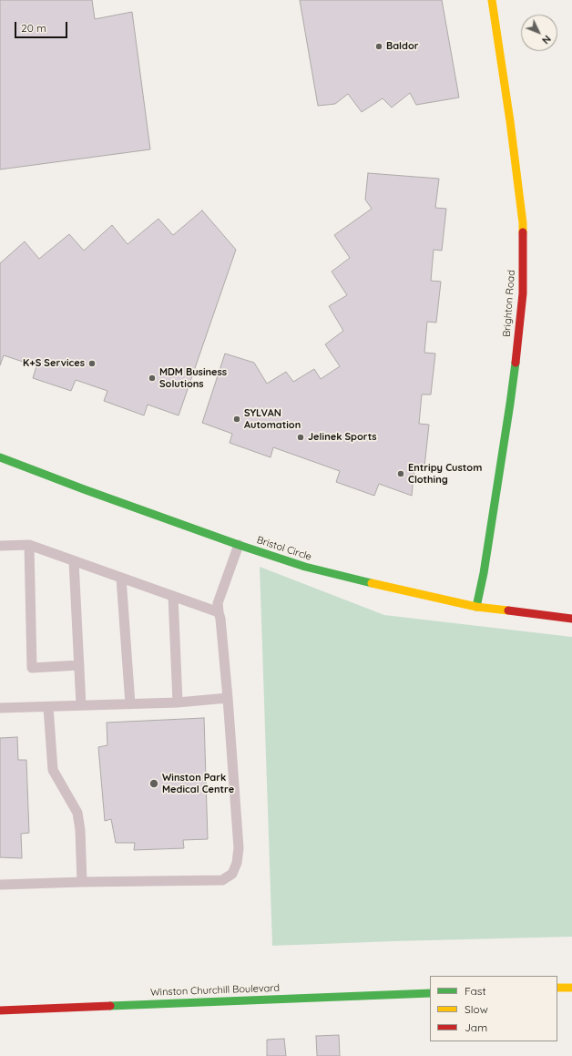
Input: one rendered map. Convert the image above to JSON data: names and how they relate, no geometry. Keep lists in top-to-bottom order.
{
  "streets": {
    "street": ["Brighton Road", "Bristol Circle", "Winston Churchill Boulevard"]
  },
  "crossings": [
    ["Brighton Road", "Bristol Circle"]
  ],
  "places": [
    "Baldor",
    "K+S Services",
    "MDM Business Solutions",
    "SYLVAN Automation",
    "Jelinek Sports",
    "Entripy Custom Clothing",
    "Winston Park Medical Centre"
  ],
  "legend": ["Fast", "Slow", "Jam"],
  "scale_bar": "20 m",
  "north": "bottom right"
}
